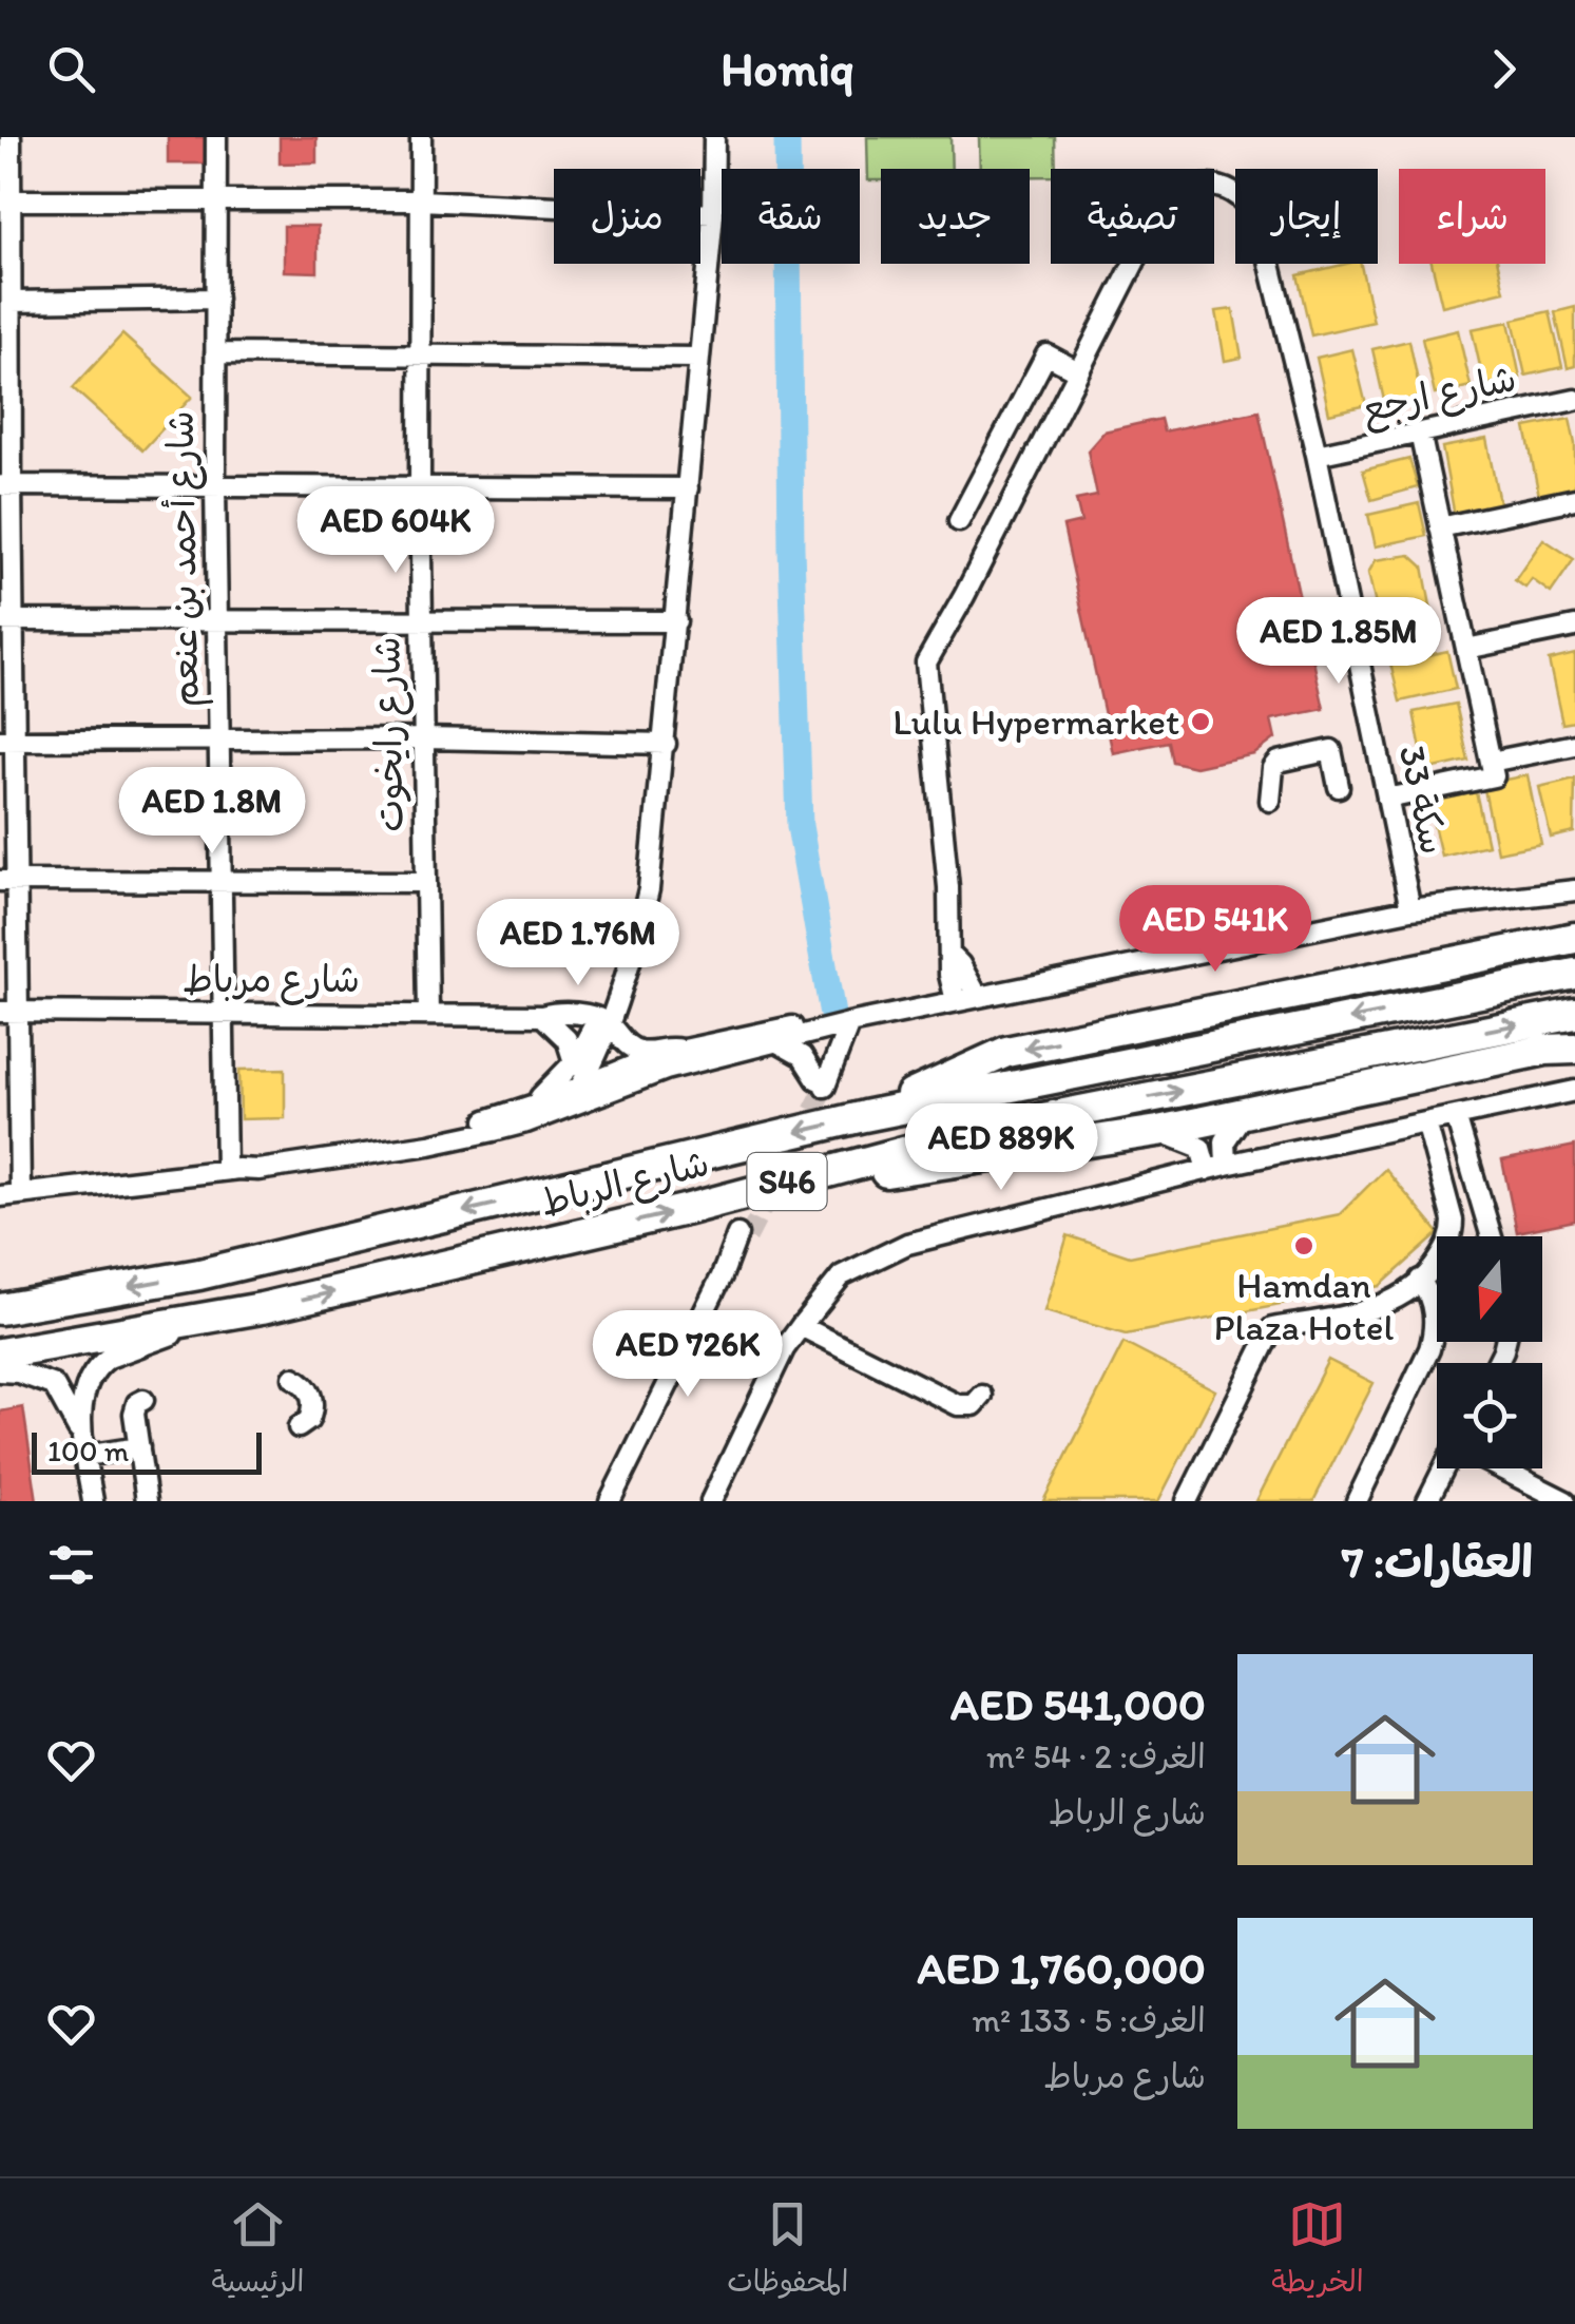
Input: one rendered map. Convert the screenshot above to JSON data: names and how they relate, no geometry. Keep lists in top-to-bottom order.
{
  "streets": {
    "highway": ["S46", "شارع الرباط"],
    "street": [
      "شارع ارجع",
      "شارع أحمد بن عنعم",
      "شارع رايخوت",
      "سكة 33",
      "شارع مرباط"
    ]
  },
  "crossings": [
    ["شارع ارجع", "سكة 33"],
    ["شارع أحمد بن عنعم", "شارع مرباط"],
    ["شارع رايخوت", "شارع مرباط"]
  ],
  "places": ["Lulu Hypermarket", "Hamdan Plaza Hotel"],
  "scale_bar": "100 m",
  "north": "bottom",
  "page": {
    "header": "Homiq",
    "chip": [
      "شراء",
      "إيجار",
      "تصفية",
      "جديد",
      "شقة",
      "منزل"
    ],
    "price": [
      "AED 604K",
      "AED 1.85M",
      "AED 1.8M",
      "AED 541K",
      "AED 1.76M",
      "AED 889K",
      "AED 726K"
    ],
    "scale": "100 m",
    "heading": "العقارات: 7",
    "list": [
      {
        "name": "AED 541,000",
        "note": "الغرف: 2 · 54 m² · شارع الرباط"
      },
      {
        "name": "AED 1,760,000",
        "note": "الغرف: 5 · 133 m² · شارع مرباط"
      }
    ],
    "tabs": ["الخريطة", "المحفوظات", "الرئيسية"]
  }
}
